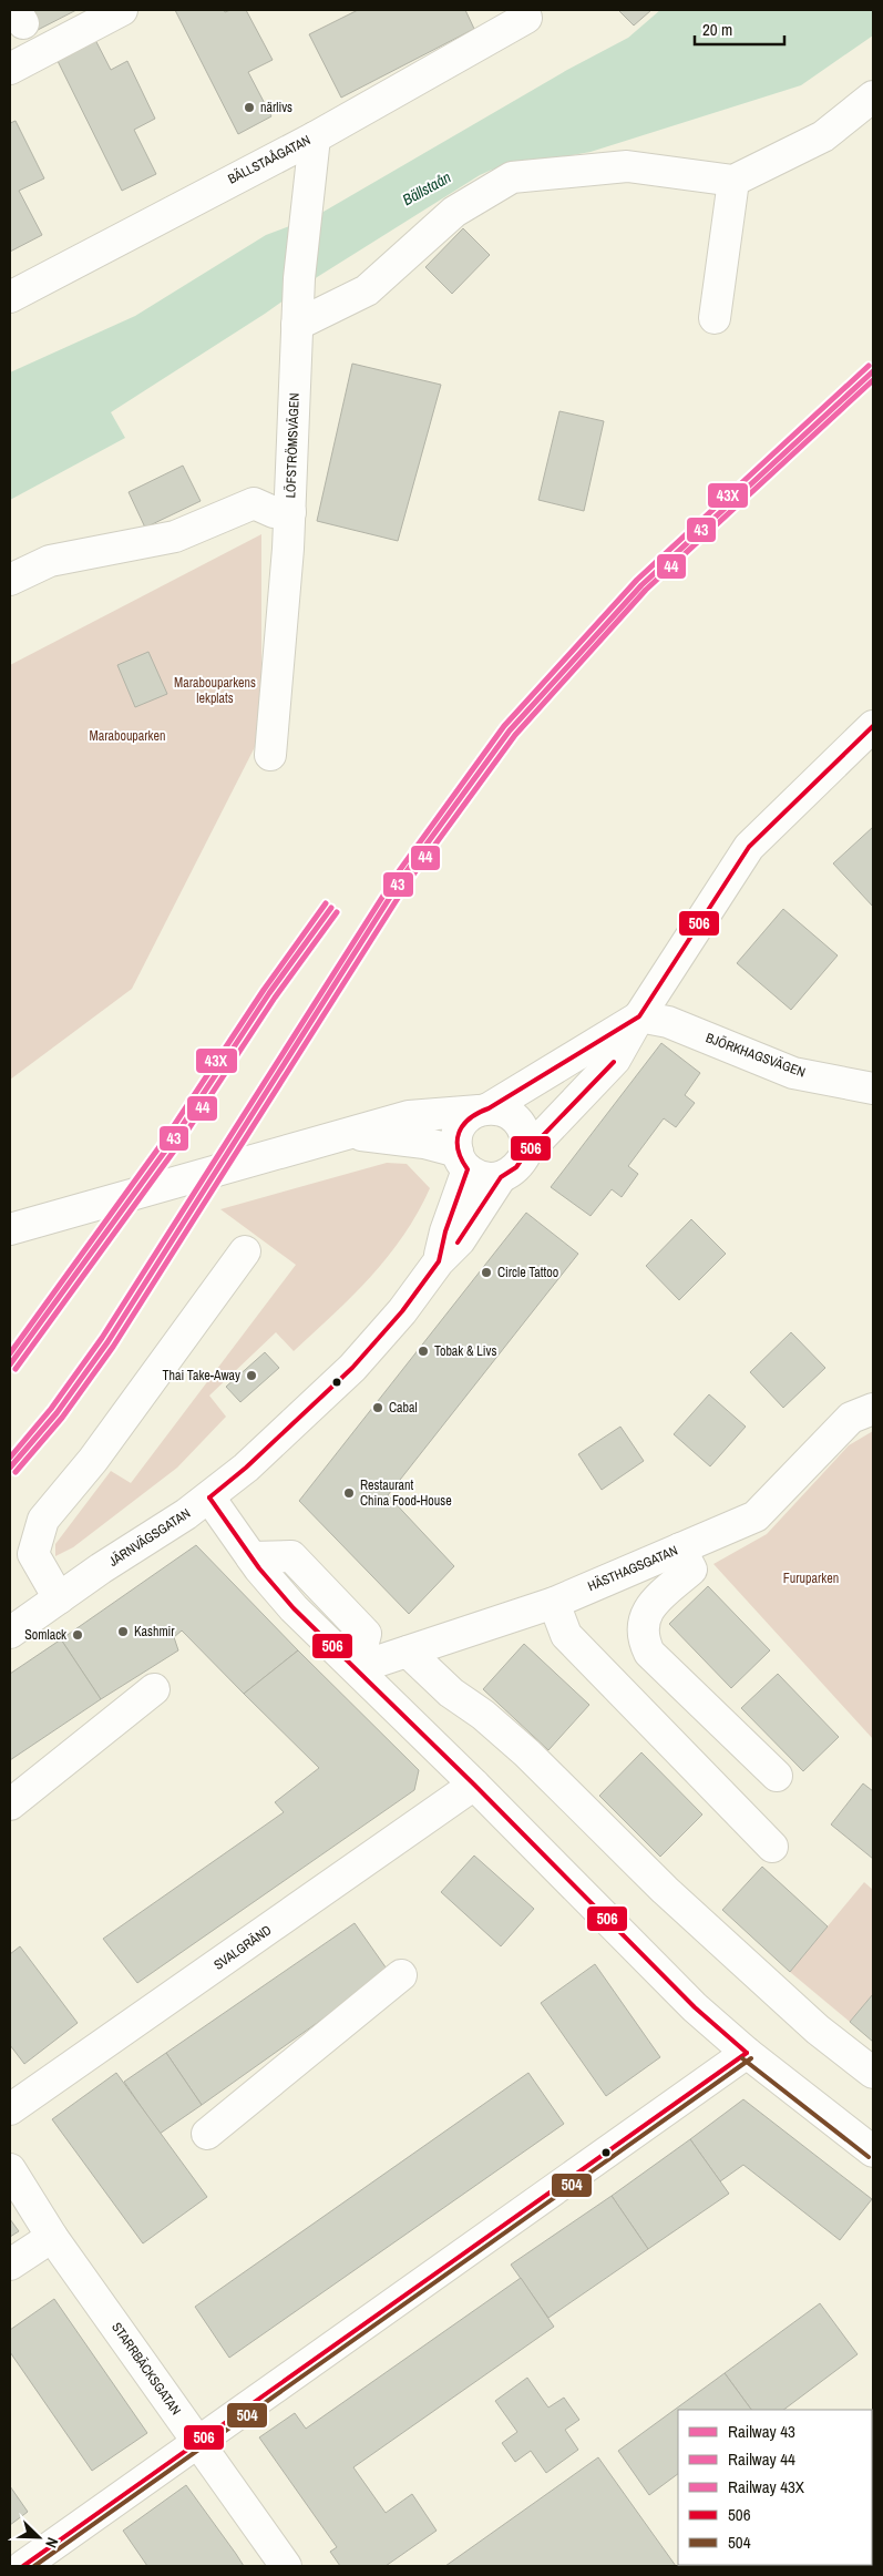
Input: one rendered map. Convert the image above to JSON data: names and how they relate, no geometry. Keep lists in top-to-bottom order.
{
  "streets": {
    "street": [
      "BÄLLSTAÅGATAN",
      "LÖFSTRÖMSVÄGEN",
      "BJÖRKHAGSVÄGEN",
      "JÄRNVÄGSGATAN",
      "HÄSTHAGSGATAN",
      "SVALGRÄND",
      "STARRBÄCKSGATAN"
    ]
  },
  "crossings": [
    ["BÄLLSTAÅGATAN", "LÖFSTRÖMSVÄGEN"],
    ["BJÖRKHAGSVÄGEN", "JÄRNVÄGSGATAN"]
  ],
  "water": ["Bällstaån"],
  "parks": ["Marabouparkens lekplats", "Marabouparken", "Furuparken"],
  "places": [
    "närlivs",
    "Circle Tattoo",
    "Tobak & Livs",
    "Thai Take-Away",
    "Cabal",
    "Restaurant China Food-House",
    "Kashmir",
    "Somlack"
  ],
  "lines": [
    "rail line 43X",
    "rail line 43",
    "rail line 44",
    "transit line 506",
    "transit line 504"
  ],
  "legend": [
    "Railway 43",
    "Railway 44",
    "Railway 43X",
    "506",
    "504"
  ],
  "scale_bar": "20 m",
  "north": "bottom right"
}
